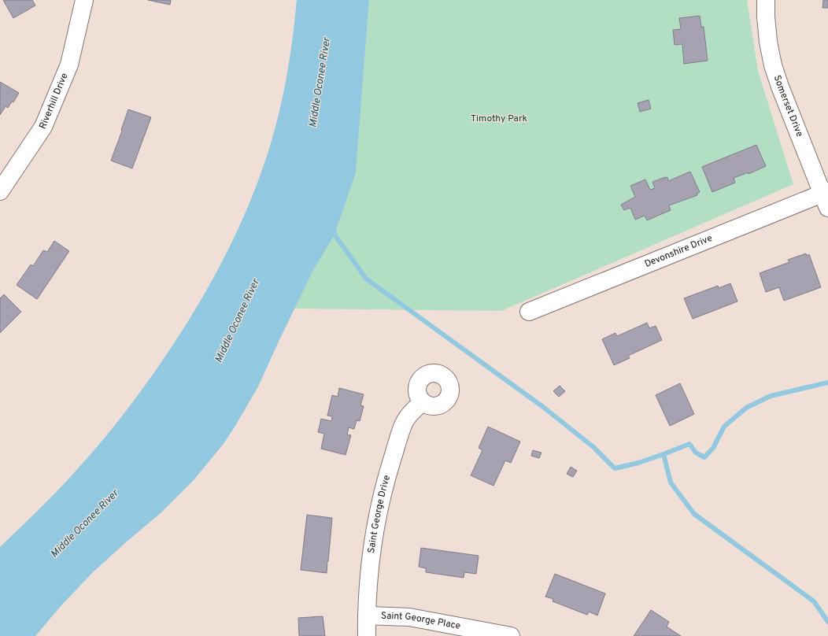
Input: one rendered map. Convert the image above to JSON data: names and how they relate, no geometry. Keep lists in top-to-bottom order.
{
  "streets": {
    "street": [
      "Riverhill Drive",
      "Somerset Drive",
      "Devonshire Drive",
      "Saint George Drive",
      "Saint George Place"
    ]
  },
  "crossings": [
    ["Somerset Drive", "Devonshire Drive"],
    ["Saint George Drive", "Saint George Place"]
  ],
  "water": ["Middle Oconee River"],
  "parks": ["Timothy Park"]
}
